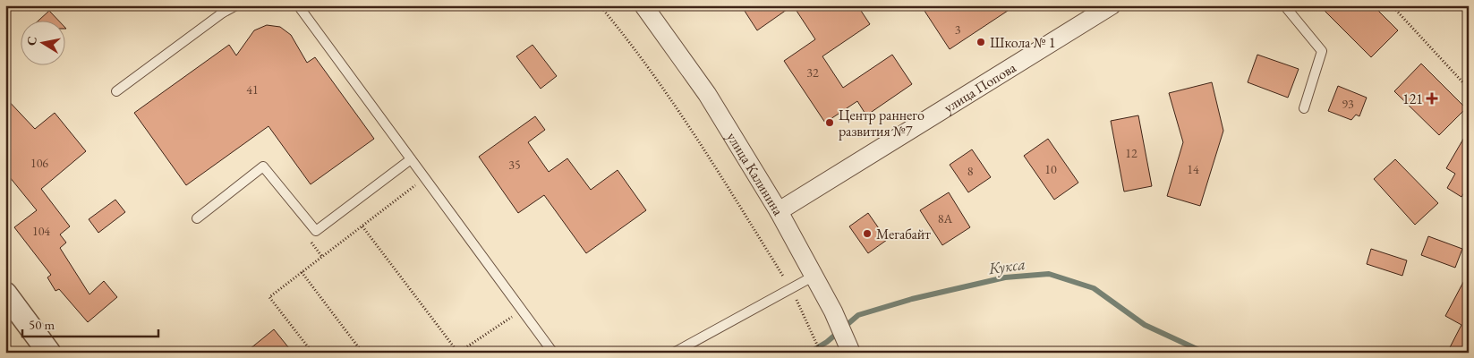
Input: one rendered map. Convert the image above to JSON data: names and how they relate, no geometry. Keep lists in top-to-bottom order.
{
  "streets": {
    "street": ["улица Попова", "улица Калинина"]
  },
  "crossings": [
    ["улица Попова", "улица Калинина"]
  ],
  "water": ["Кукса"],
  "places": {
    "other": ["Школа № 1", "Центр раннего развития №7", "Мегабайт"],
    "health": ["121"]
  },
  "house_numbers": [
    "3",
    "32",
    "41",
    "93",
    "12",
    "106",
    "35",
    "10",
    "14",
    "8",
    "8А",
    "104"
  ],
  "scale_bar": "50 m",
  "north": "left"
}
